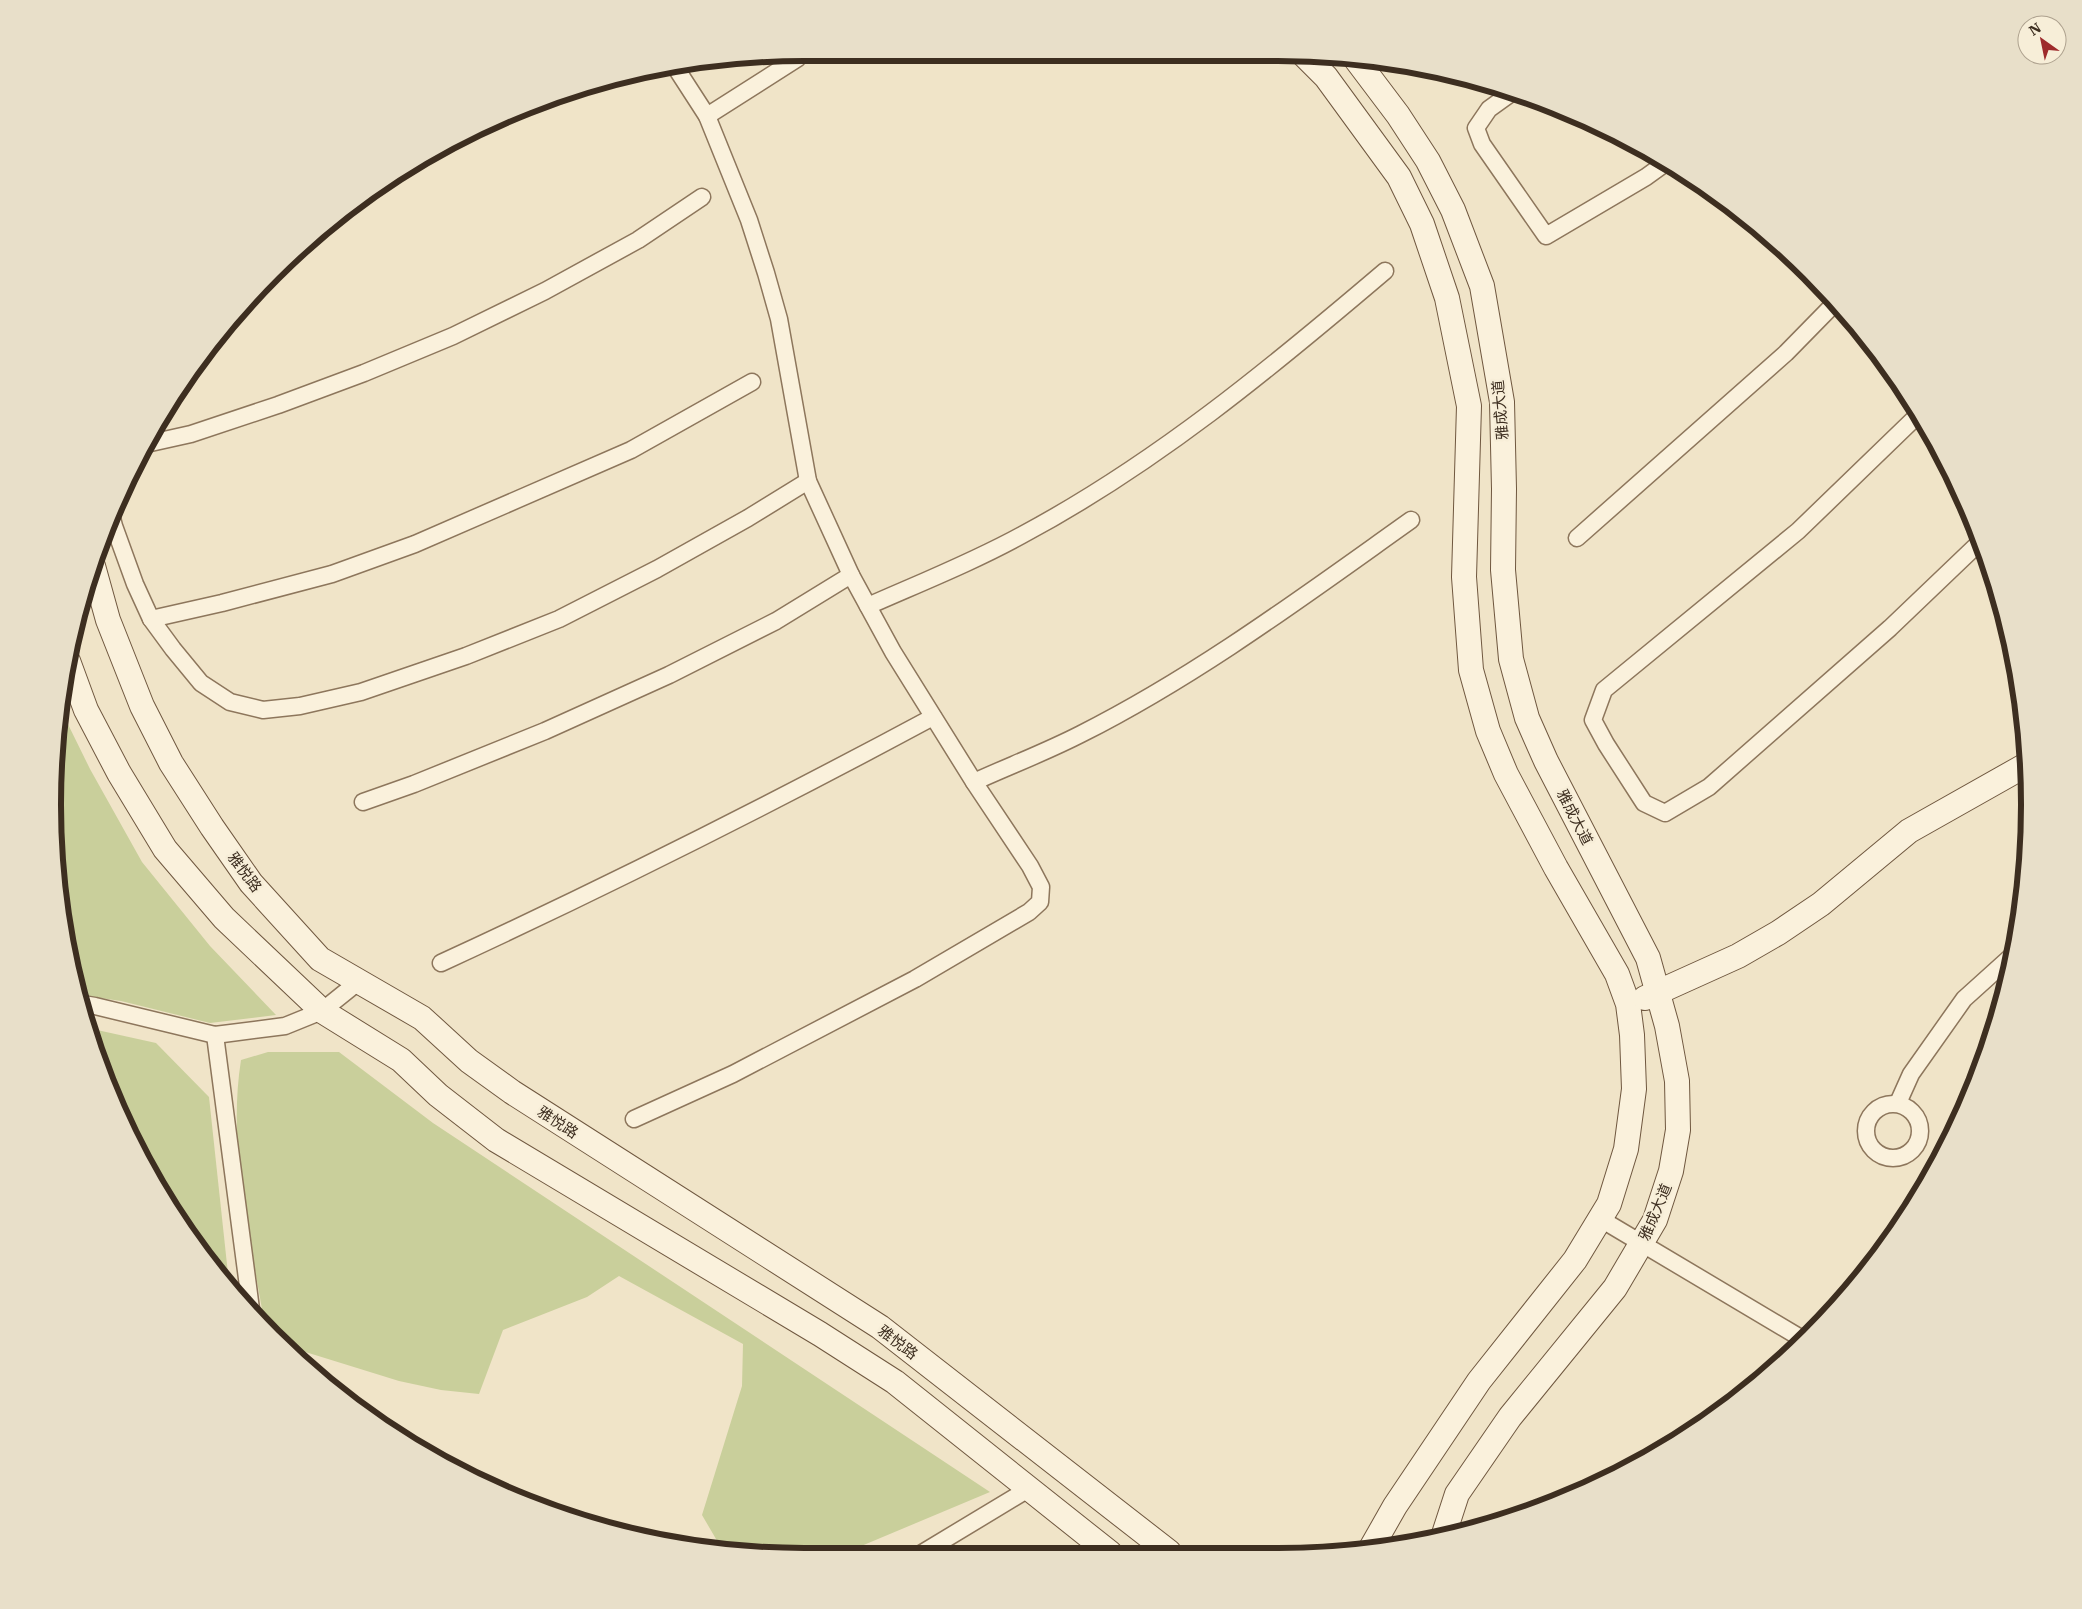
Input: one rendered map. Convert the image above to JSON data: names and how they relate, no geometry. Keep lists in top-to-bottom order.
{
  "streets": {
    "street": ["雅成大道", "雅悦路"]
  },
  "north": "top left"
}
